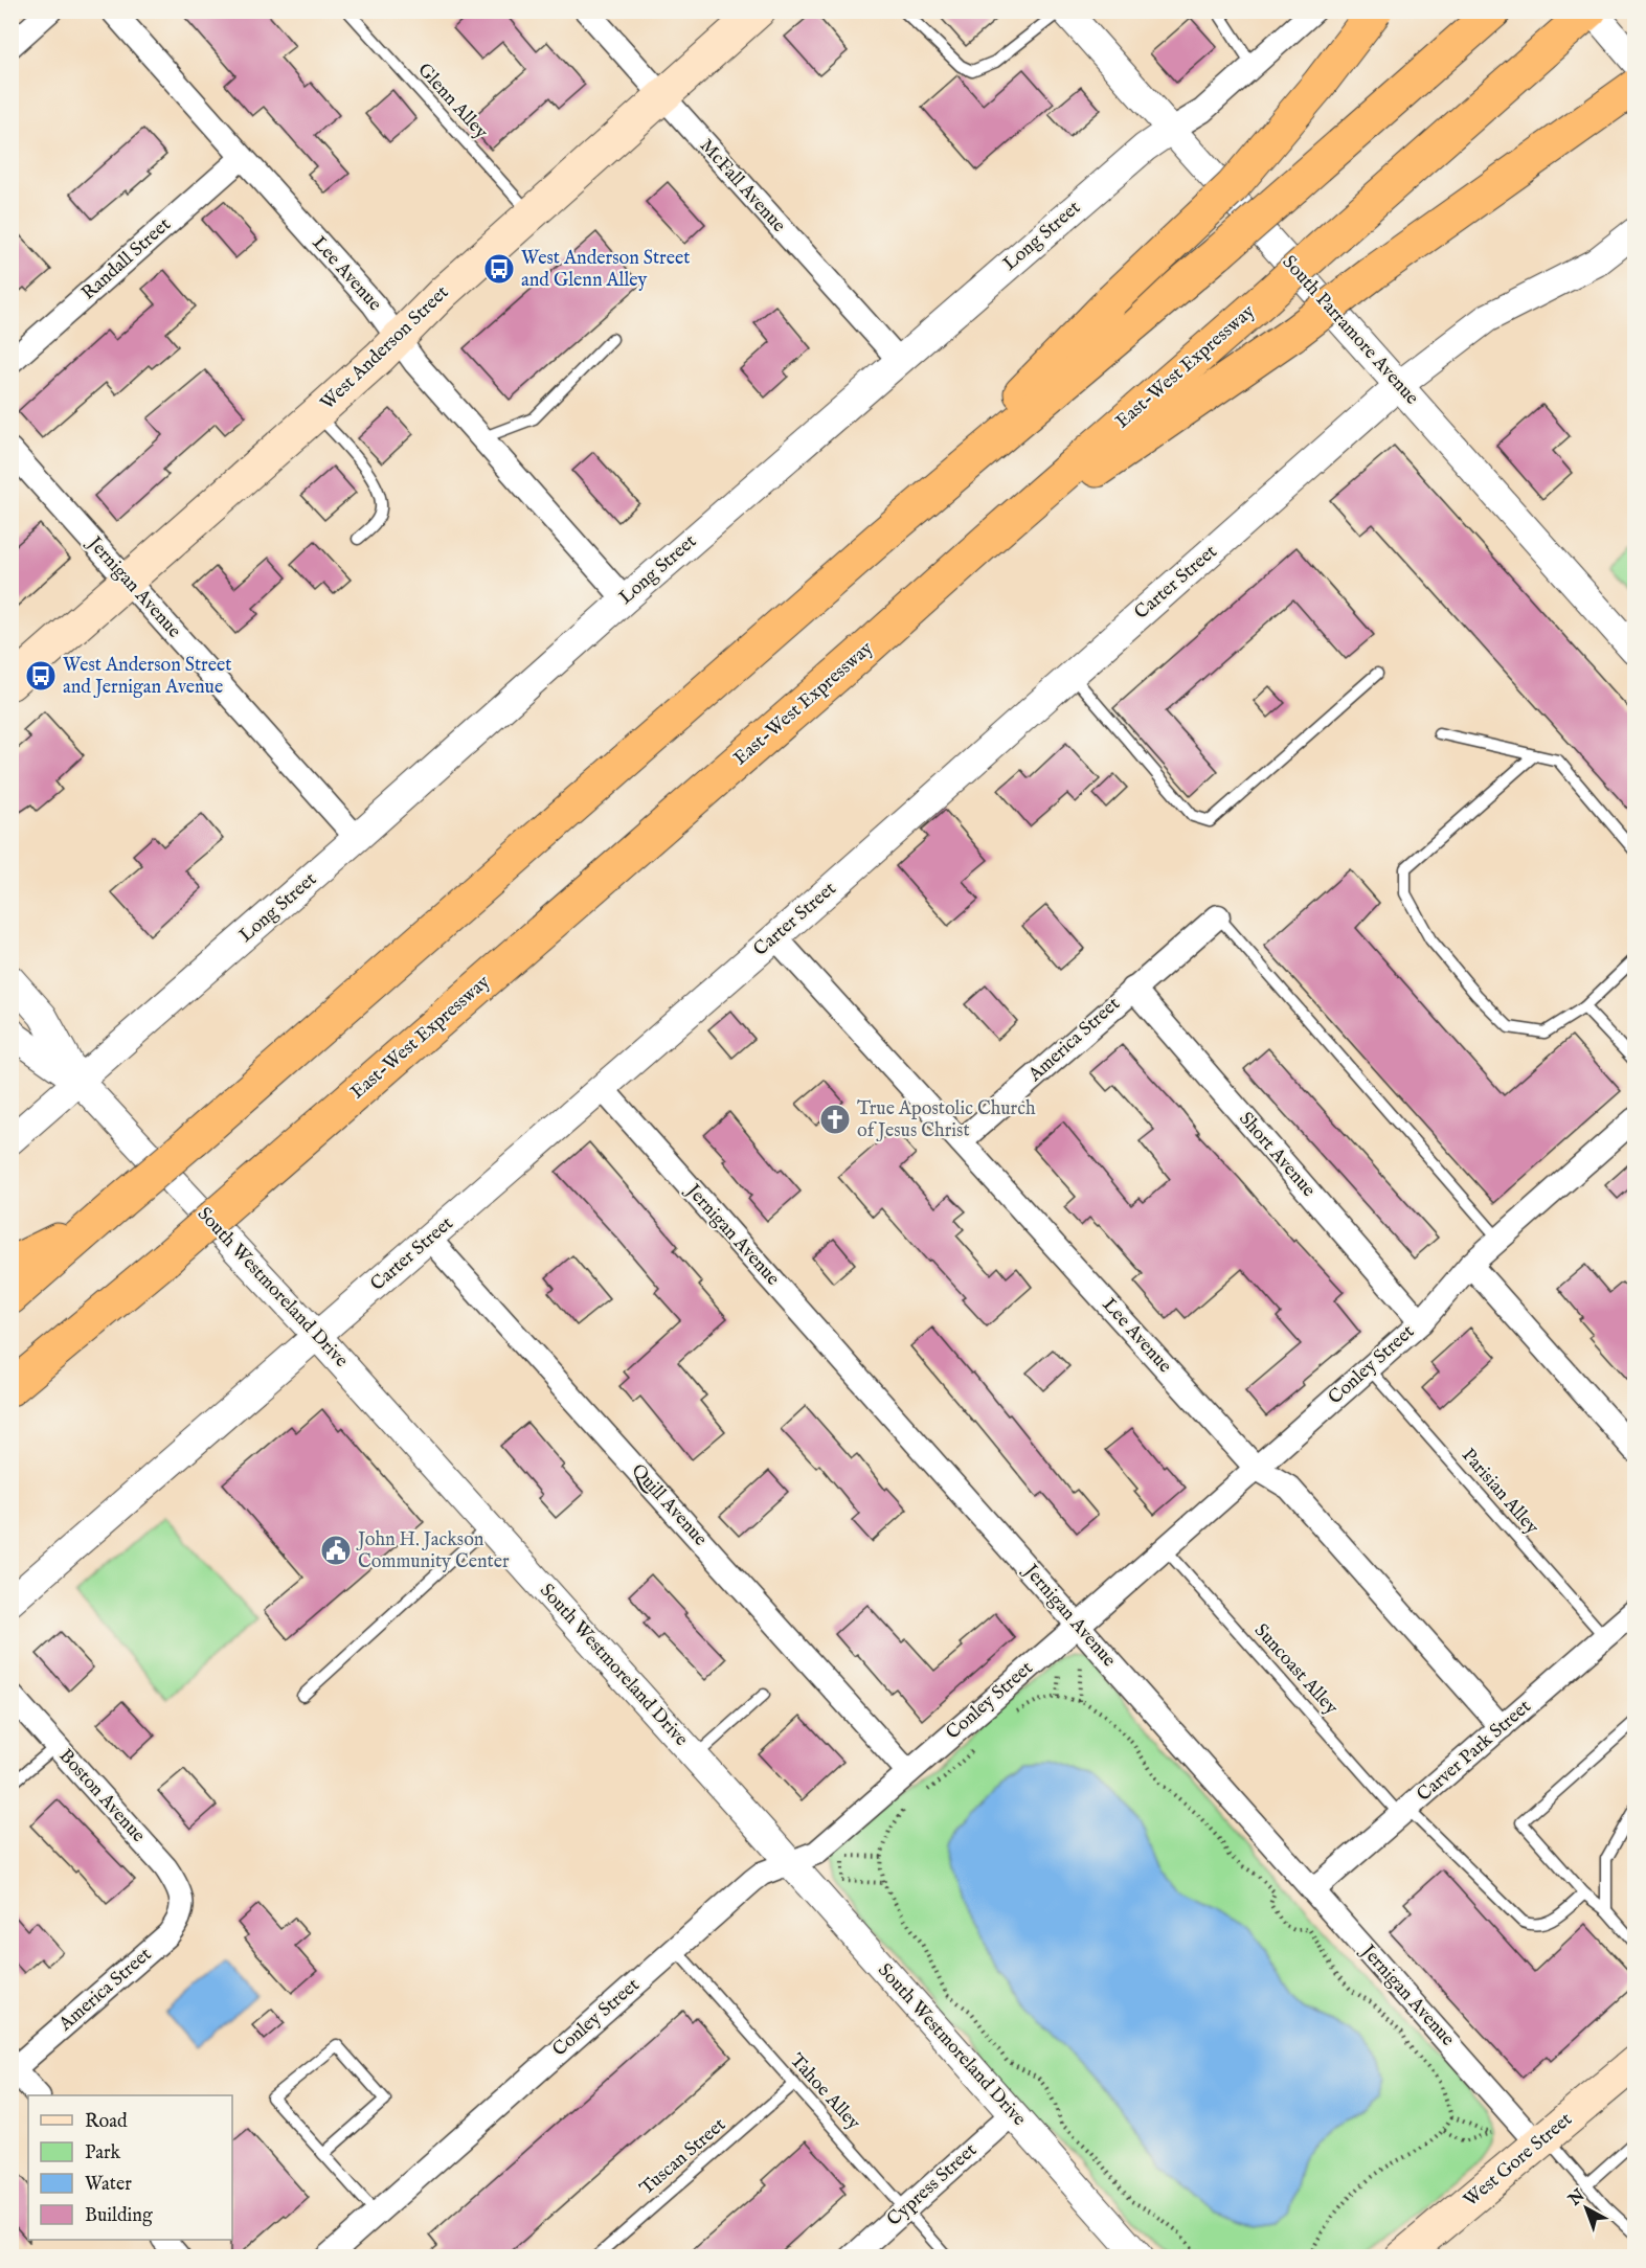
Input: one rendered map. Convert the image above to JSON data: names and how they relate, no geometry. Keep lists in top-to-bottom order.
{
  "streets": {
    "highway": ["East-West Expressway"],
    "main road": ["West Anderson Street", "West Gore Street"],
    "street": [
      "McFall Avenue",
      "Long Street",
      "Randall Street",
      "Lee Avenue",
      "South Parramore Avenue",
      "Carter Street",
      "Jernigan Avenue",
      "America Street",
      "Short Avenue",
      "South Westmoreland Drive",
      "Conley Street",
      "Quill Avenue",
      "Carver Park Street",
      "Boston Avenue",
      "Cypress Street"
    ],
    "lane": [
      "Glenn Alley",
      "Parisian Alley",
      "Suncoast Alley",
      "Tahoe Alley",
      "Tuscan Street"
    ]
  },
  "crossings": [
    ["Glenn Alley", "West Anderson Street"],
    ["McFall Avenue", "Long Street"],
    ["McFall Avenue", "West Anderson Street"],
    ["Long Street", "Lee Avenue"],
    ["Long Street", "South Parramore Avenue"],
    ["Long Street", "Jernigan Avenue"],
    ["Long Street", "South Westmoreland Drive"],
    ["Randall Street", "Lee Avenue"],
    ["Lee Avenue", "West Anderson Street"],
    ["Lee Avenue", "Carter Street"],
    ["Lee Avenue", "America Street"],
    ["Lee Avenue", "Conley Street"],
    ["Lee Avenue", "Carver Park Street"],
    ["South Parramore Avenue", "Carter Street"],
    ["West Anderson Street", "Jernigan Avenue"],
    ["Carter Street", "Jernigan Avenue"],
    ["Carter Street", "South Westmoreland Drive"],
    ["Carter Street", "Quill Avenue"],
    ["Jernigan Avenue", "Conley Street"],
    ["Jernigan Avenue", "Carver Park Street"],
    ["Jernigan Avenue", "West Gore Street"],
    ["America Street", "Short Avenue"],
    ["America Street", "Boston Avenue"],
    ["Short Avenue", "Conley Street"],
    ["South Westmoreland Drive", "Conley Street"],
    ["South Westmoreland Drive", "Cypress Street"],
    ["Conley Street", "Parisian Alley"],
    ["Conley Street", "Quill Avenue"],
    ["Conley Street", "Suncoast Alley"],
    ["Conley Street", "Tahoe Alley"],
    ["Parisian Alley", "Carver Park Street"],
    ["Suncoast Alley", "Carver Park Street"],
    ["Tahoe Alley", "Tuscan Street"],
    ["Tahoe Alley", "Cypress Street"]
  ],
  "places": {
    "bus stop": ["West Anderson Street and Glenn Alley", "West Anderson Street and Jernigan Avenue"],
    "church": ["True Apostolic Church of Jesus Christ"],
    "public building": ["John H. Jackson Community Center"]
  },
  "legend": [
    "Road",
    "Park",
    "Water",
    "Building"
  ],
  "north": "top left"
}
